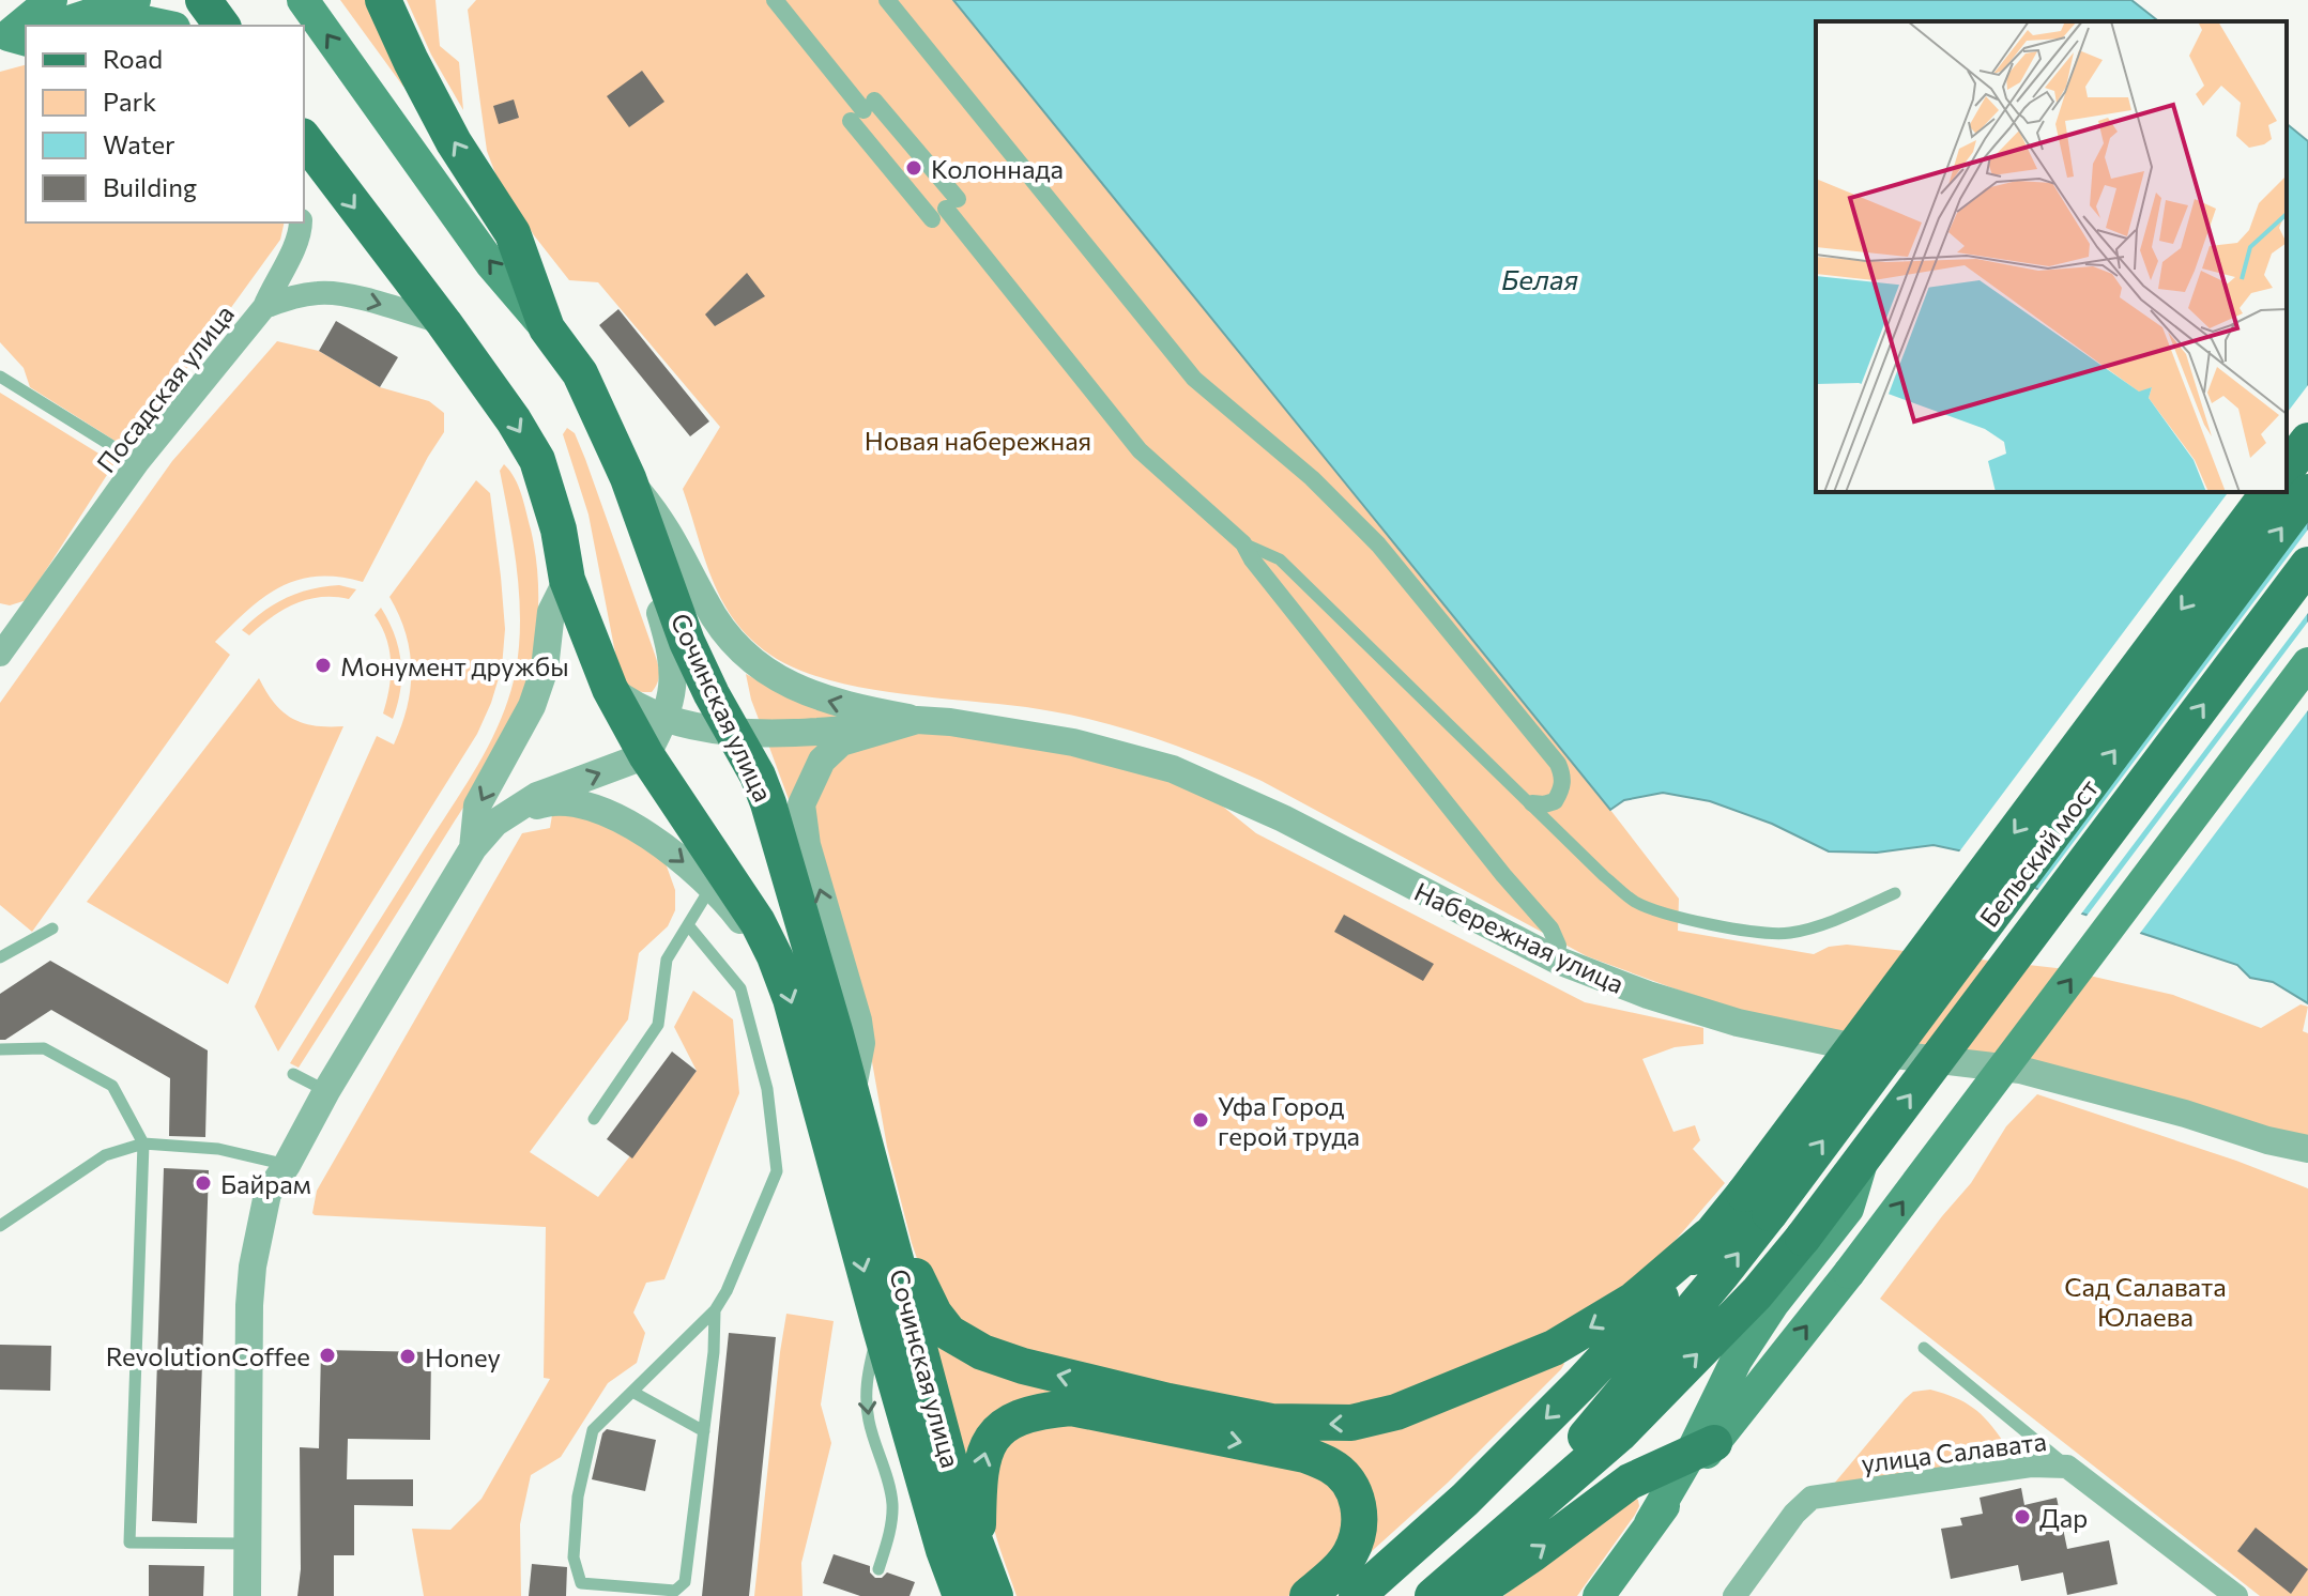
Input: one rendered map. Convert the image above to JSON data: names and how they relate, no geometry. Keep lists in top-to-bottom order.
{
  "streets": {
    "main road": ["Сочинская улица", "Бельский мост"],
    "street": ["Посадская улица", "Набережная улица", "улица Салавата"]
  },
  "crossings": [
    ["Посадская улица", "Сочинская улица"]
  ],
  "water": ["Белая"],
  "parks": ["Новая набережная", "Сад Салавата Юлаева"],
  "places": [
    "Колоннада",
    "Монумент дружбы",
    "Уфа Город герой труда",
    "Байрам",
    "RevolutionCoffee",
    "Honey",
    "Дар"
  ],
  "legend": [
    "Road",
    "Park",
    "Water",
    "Building"
  ]
}
